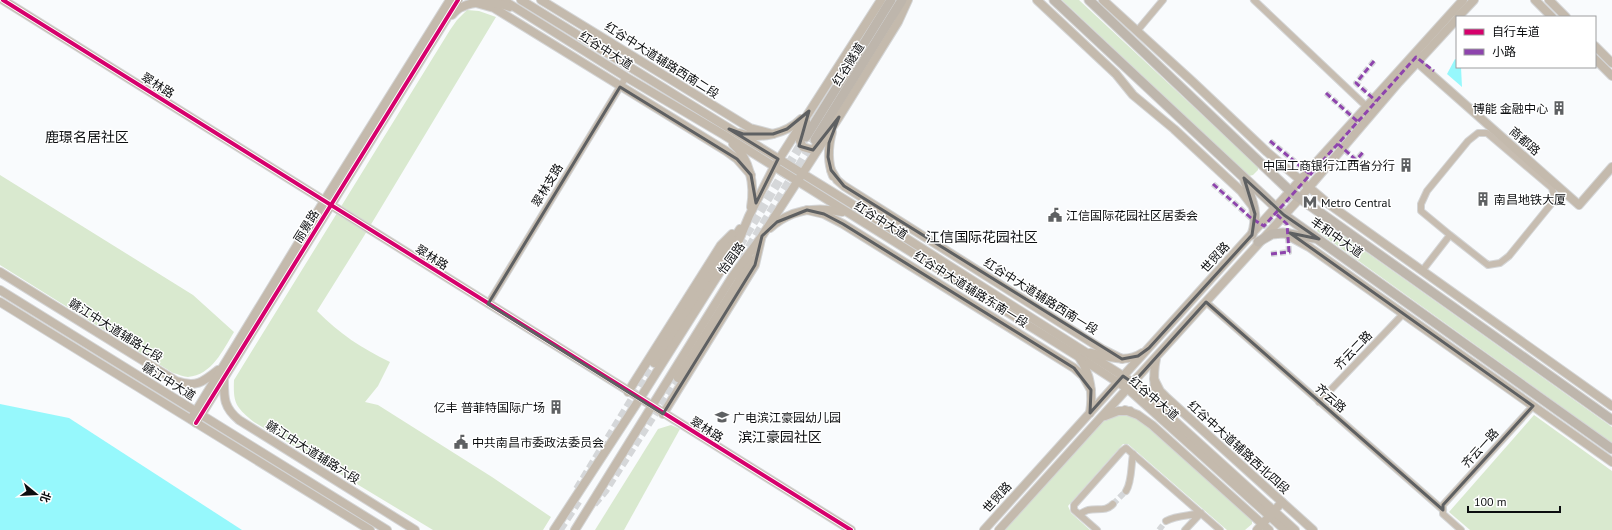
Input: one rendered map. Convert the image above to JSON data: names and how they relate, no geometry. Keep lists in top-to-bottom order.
{
  "streets": {
    "main road": [
      "红谷中大道",
      "红谷中大道辅路西南二段",
      "红谷隧道",
      "翠林路",
      "商都路",
      "丽景路",
      "丰和中大道",
      "世贸路",
      "怡园路",
      "红谷中大道辅路东南一段",
      "红谷中大道辅路西南一段",
      "赣江中大道辅路七段",
      "赣江中大道",
      "红谷中大道辅路西北四段",
      "赣江中大道辅路六段"
    ],
    "street": [
      "翠林支路",
      "齐云二路",
      "齐云路",
      "齐云一路"
    ]
  },
  "crossings": [
    ["红谷中大道", "翠林支路"],
    ["红谷中大道", "世贸路"],
    ["红谷中大道", "怡园路"],
    ["翠林路", "翠林支路"],
    ["翠林路", "丽景路"],
    ["翠林路", "怡园路"],
    ["商都路", "世贸路"],
    ["丽景路", "赣江中大道辅路七段"],
    ["丽景路", "赣江中大道"],
    ["丽景路", "赣江中大道辅路六段"],
    ["丰和中大道", "世贸路"],
    ["世贸路", "齐云路"],
    ["齐云二路", "齐云路"],
    ["齐云路", "齐云一路"]
  ],
  "districts": ["鹿璟名居社区", "江信国际花园社区", "滨江豪园社区"],
  "places": {
    "building": [
      "博能 金融中心",
      "中国工商银行江西省分行",
      "南昌地铁大厦",
      "亿丰 普菲特国际广场"
    ],
    "metro station": ["Metro Central"],
    "public building": ["江信国际花园社区居委会", "中共南昌市委政法委员会"],
    "school or university": ["广电滨江豪园幼儿园"]
  },
  "legend": ["自行车道", "小路"],
  "scale_bar": "100 m",
  "north": "right"
}
